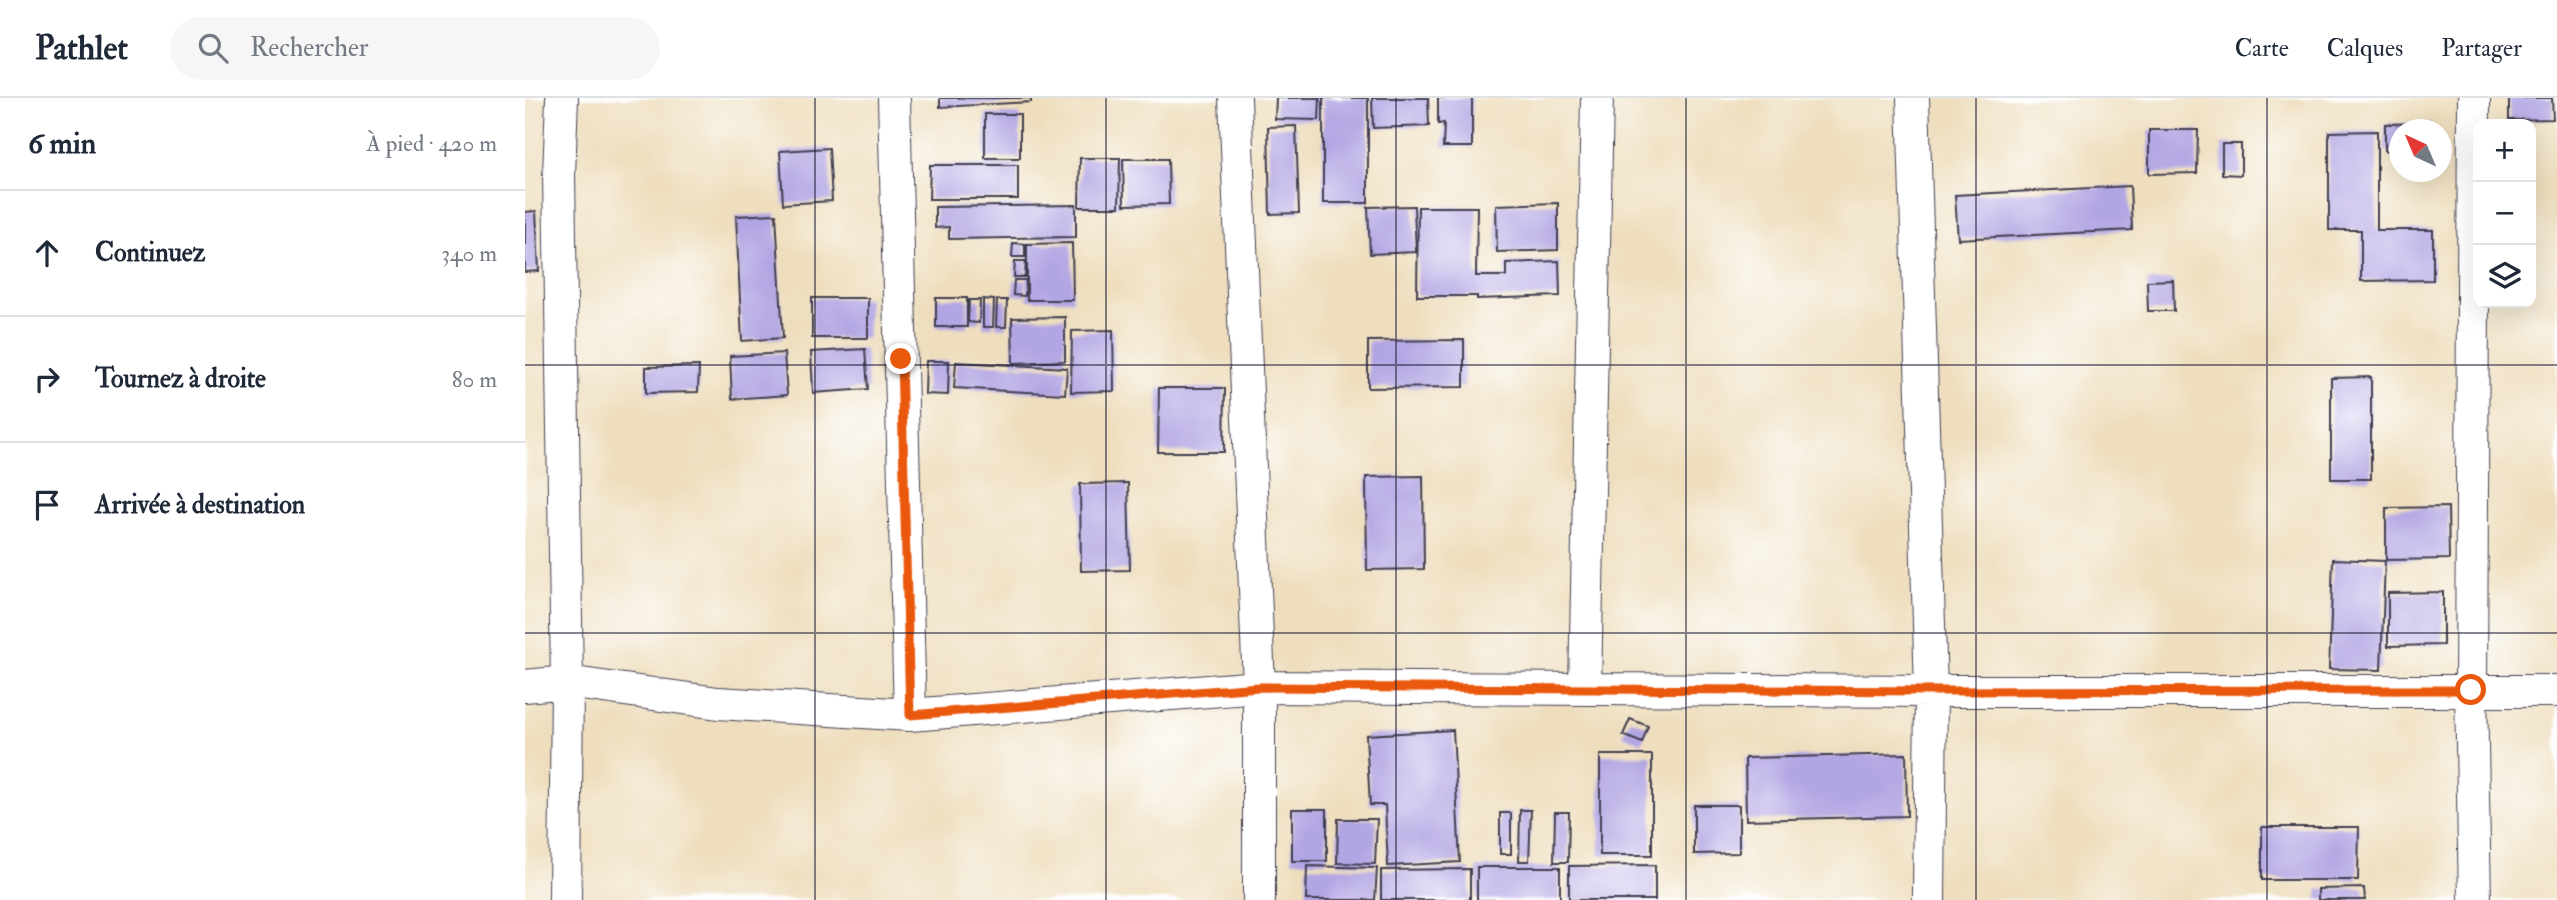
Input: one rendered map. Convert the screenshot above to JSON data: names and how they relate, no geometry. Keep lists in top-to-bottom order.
{
  "north": "top left",
  "page": {
    "header": "Pathlet",
    "search": "Rechercher",
    "nav": ["Carte", "Calques", "Partager"],
    "heading": ["6 min", "À pied · 420 m"],
    "map_buttons": ["+", "−"],
    "list": [
      ["Continuez", "340 m"],
      ["Tournez à droite", "80 m"],
      "Arrivée à destination"
    ]
  }
}
